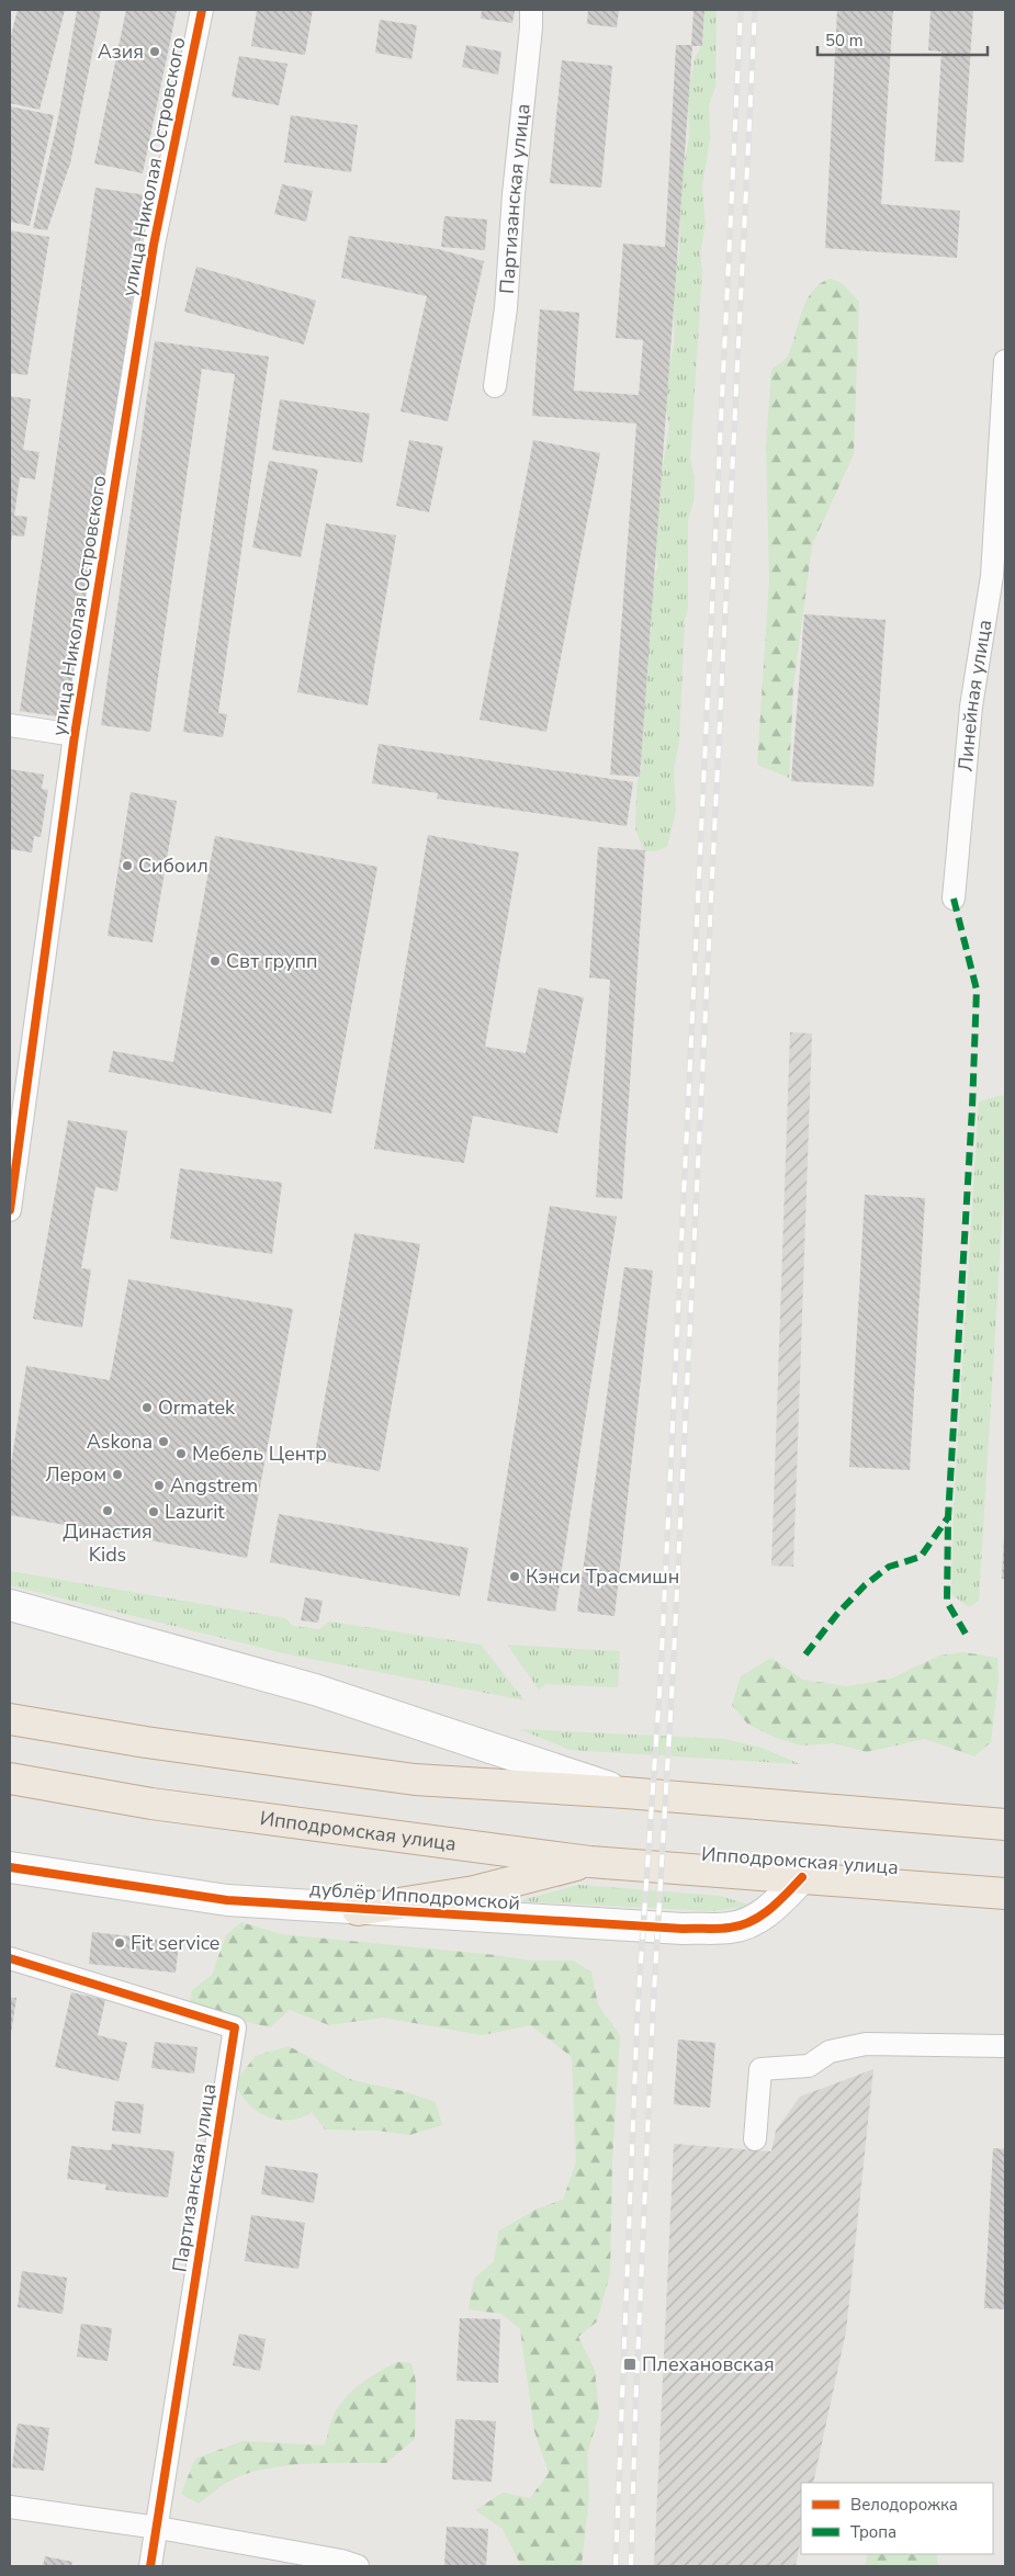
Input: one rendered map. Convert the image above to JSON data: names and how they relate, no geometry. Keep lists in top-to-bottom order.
{
  "streets": {
    "highway": ["Ипподромская улица"],
    "street": [
      "улица Николая Островского",
      "Партизанская улица",
      "Линейная улица",
      "дублёр Ипподромской"
    ]
  },
  "crossings": [
    ["Ипподромская улица", "дублёр Ипподромской"]
  ],
  "places": {
    "other": [
      "Азия",
      "Сибоил",
      "Свт групп",
      "Ormatek",
      "Askona",
      "Мебель Центр",
      "Лером",
      "Angstrem",
      "Династия Kids",
      "Lazurit",
      "Кэнси Трасмишн",
      "Fit service"
    ],
    "transit": ["Плехановская"]
  },
  "legend": ["Велодорожка", "Тропа"],
  "scale_bar": "50 m"
}
